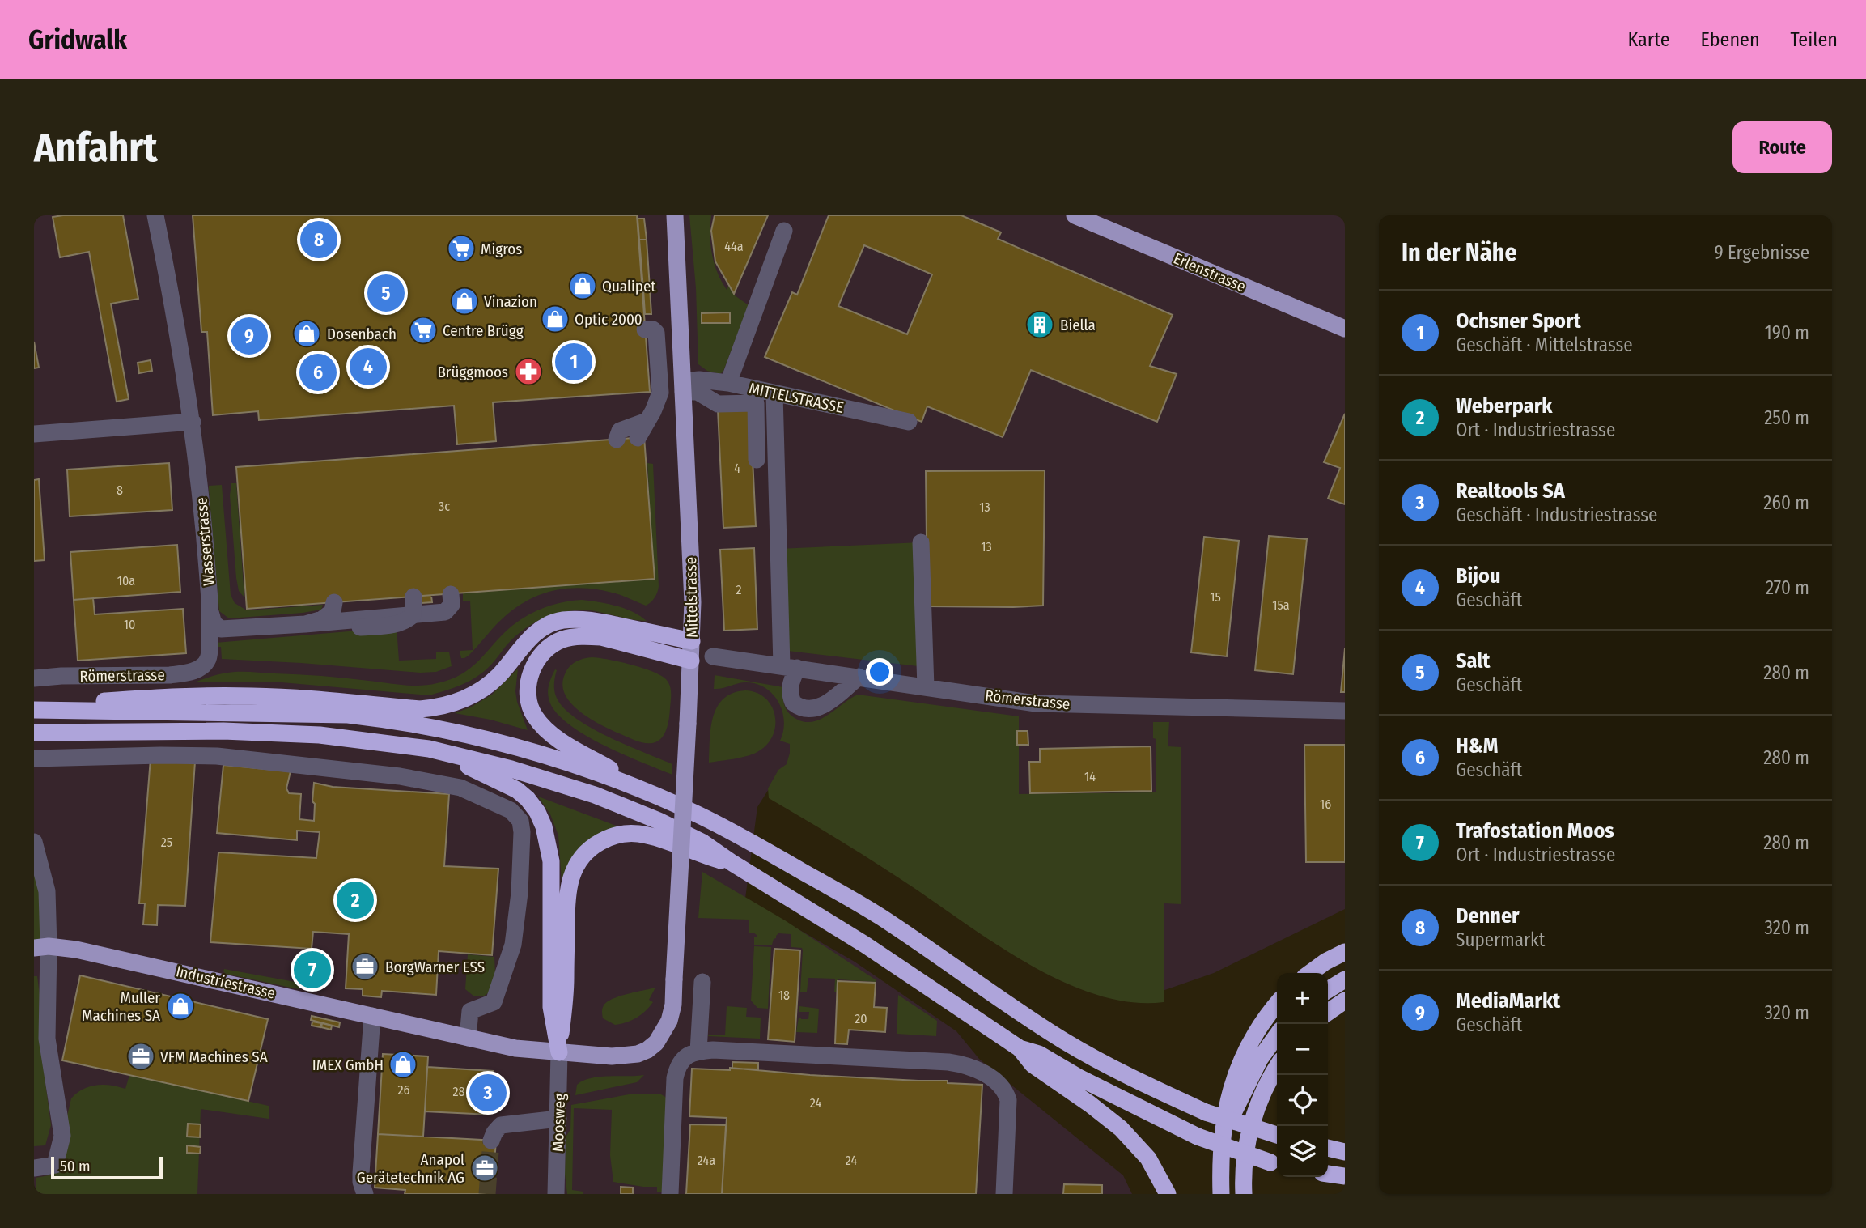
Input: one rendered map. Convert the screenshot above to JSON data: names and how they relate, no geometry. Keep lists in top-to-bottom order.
{
  "streets": {
    "main road": ["Erlenstrasse", "Mittelstrasse", "Industriestrasse"],
    "street": [
      "MITTELSTRASSE",
      "Wasserstrasse",
      "Römerstrasse",
      "Moosweg"
    ]
  },
  "crossings": [
    ["MITTELSTRASSE", "Mittelstrasse"],
    ["Wasserstrasse", "Römerstrasse"],
    ["Mittelstrasse", "Industriestrasse"],
    ["Industriestrasse", "Moosweg"]
  ],
  "places": {
    "supermarket": ["Migros", "Centre Brügg"],
    "shop": [
      "Qualipet",
      "Vinazion",
      "Optic 2000",
      "Dosenbach",
      "Muller Machines SA",
      "IMEX GmbH"
    ],
    "building": ["Biella"],
    "pharmacy": ["Brüggmoos"],
    "office": ["BorgWarner ESS", "VFM Machines SA", "Anapol Gerätetechnik AG"]
  },
  "house_numbers": [
    "44a",
    "4",
    "8",
    "3c",
    "13",
    "13",
    "10a",
    "2",
    "15",
    "15a",
    "10",
    "14",
    "16",
    "25",
    "18",
    "20",
    "26",
    "28",
    "24",
    "24a",
    "24"
  ],
  "scale_bar": "50 m",
  "page": {
    "header": "Gridwalk",
    "nav": ["Karte", "Ebenen", "Teilen"],
    "buttons": "Route",
    "title": "Anfahrt",
    "heading": ["In der Nähe", "9 Ergebnisse"],
    "pins": [
      "8",
      "5",
      "9",
      "1",
      "4",
      "6",
      "2",
      "7",
      "3"
    ],
    "list": [
      {
        "mark": "1",
        "name": "Ochsner Sport",
        "note": "Geschäft · Mittelstrasse",
        "value": "190 m"
      },
      {
        "mark": "2",
        "name": "Weberpark",
        "note": "Ort · Industriestrasse",
        "value": "250 m"
      },
      {
        "mark": "3",
        "name": "Realtools SA",
        "note": "Geschäft · Industriestrasse",
        "value": "260 m"
      },
      {
        "mark": "4",
        "name": "Bijou",
        "note": "Geschäft",
        "value": "270 m"
      },
      {
        "mark": "5",
        "name": "Salt",
        "note": "Geschäft",
        "value": "280 m"
      },
      {
        "mark": "6",
        "name": "H&M",
        "note": "Geschäft",
        "value": "280 m"
      },
      {
        "mark": "7",
        "name": "Trafostation Moos",
        "note": "Ort · Industriestrasse",
        "value": "280 m"
      },
      {
        "mark": "8",
        "name": "Denner",
        "note": "Supermarkt",
        "value": "320 m"
      },
      {
        "mark": "9",
        "name": "MediaMarkt",
        "note": "Geschäft",
        "value": "320 m"
      }
    ],
    "map_buttons": ["+", "−"],
    "scale": "50 m"
  }
}
